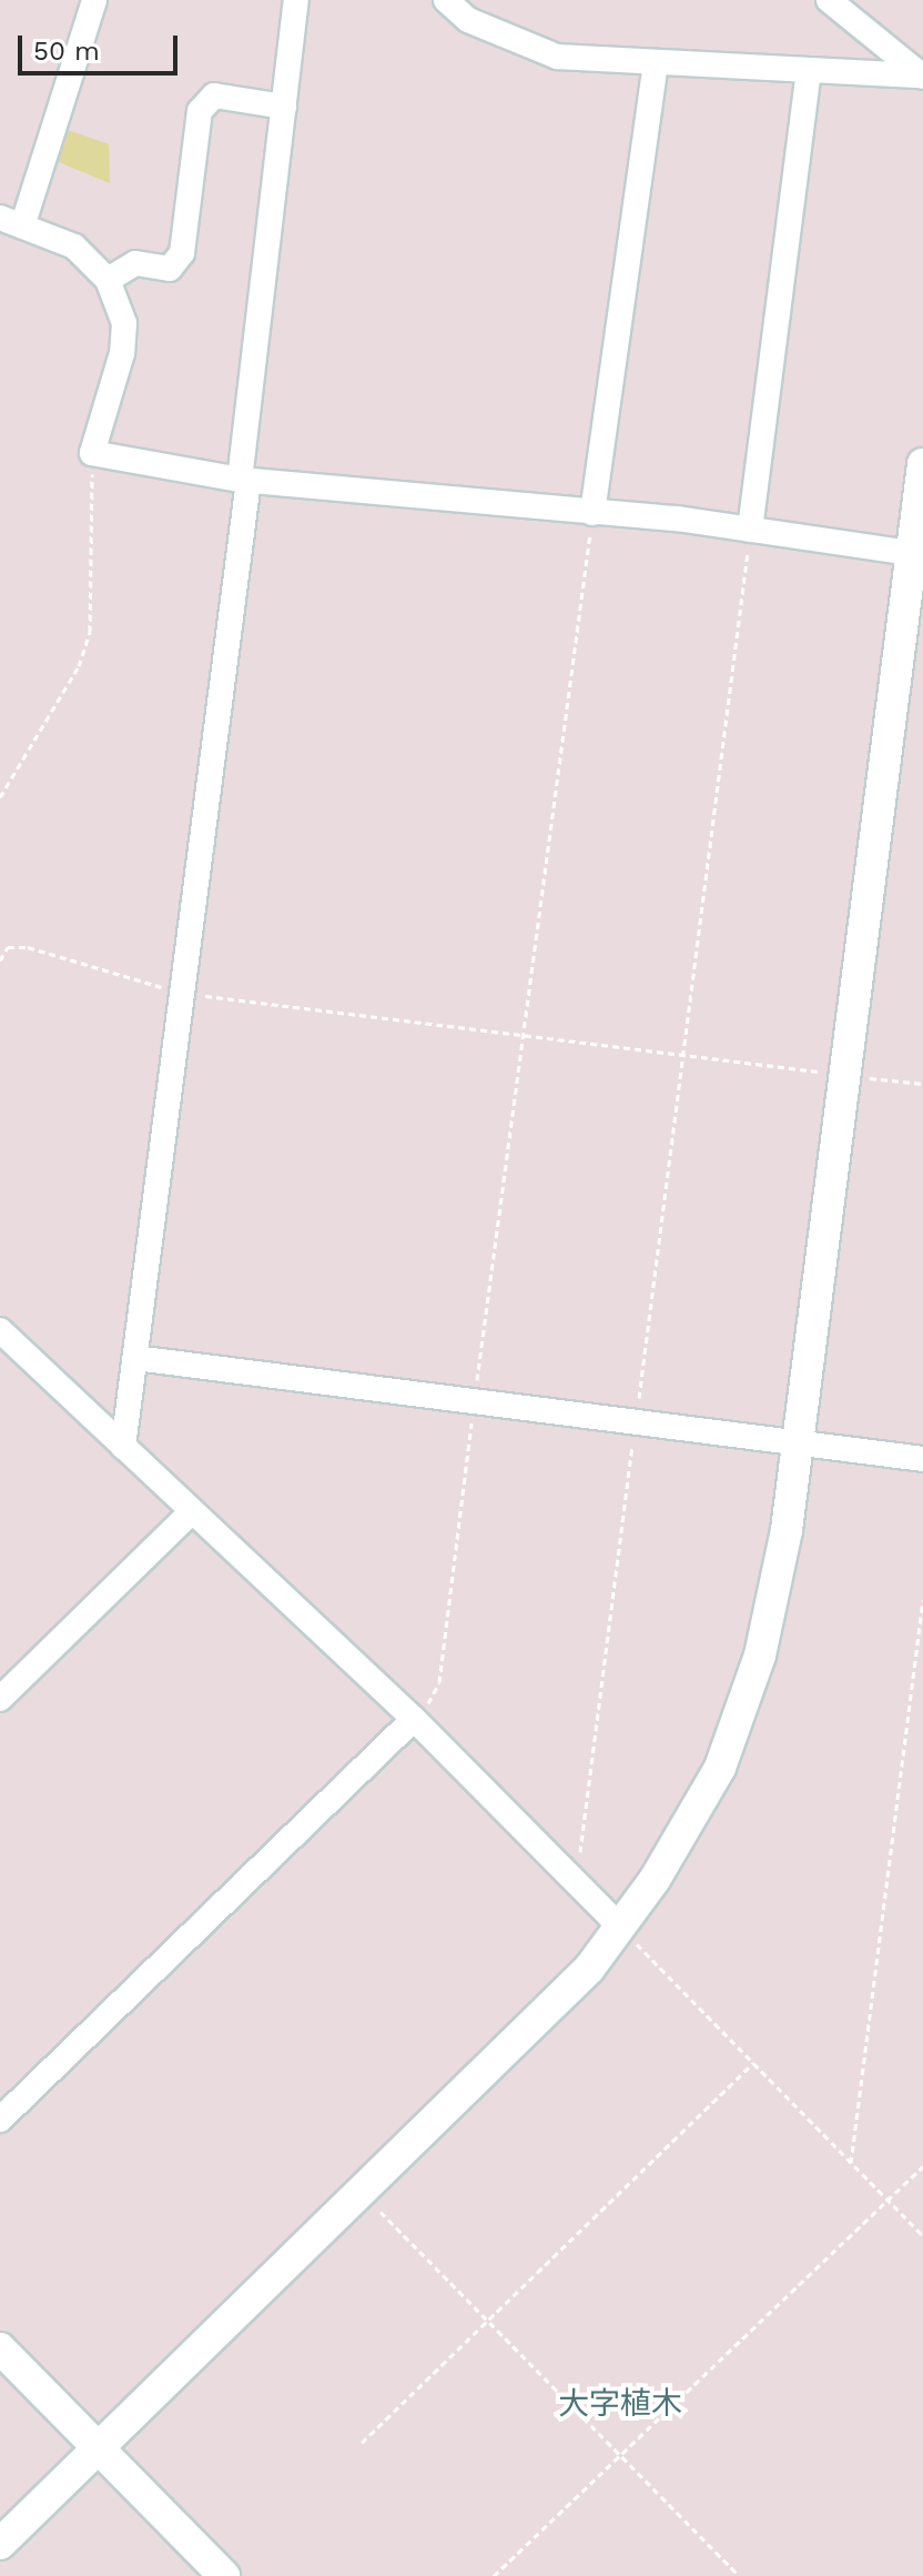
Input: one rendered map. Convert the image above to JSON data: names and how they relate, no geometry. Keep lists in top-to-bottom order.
{
  "districts": ["大字植木"],
  "scale_bar": "50 m"
}
